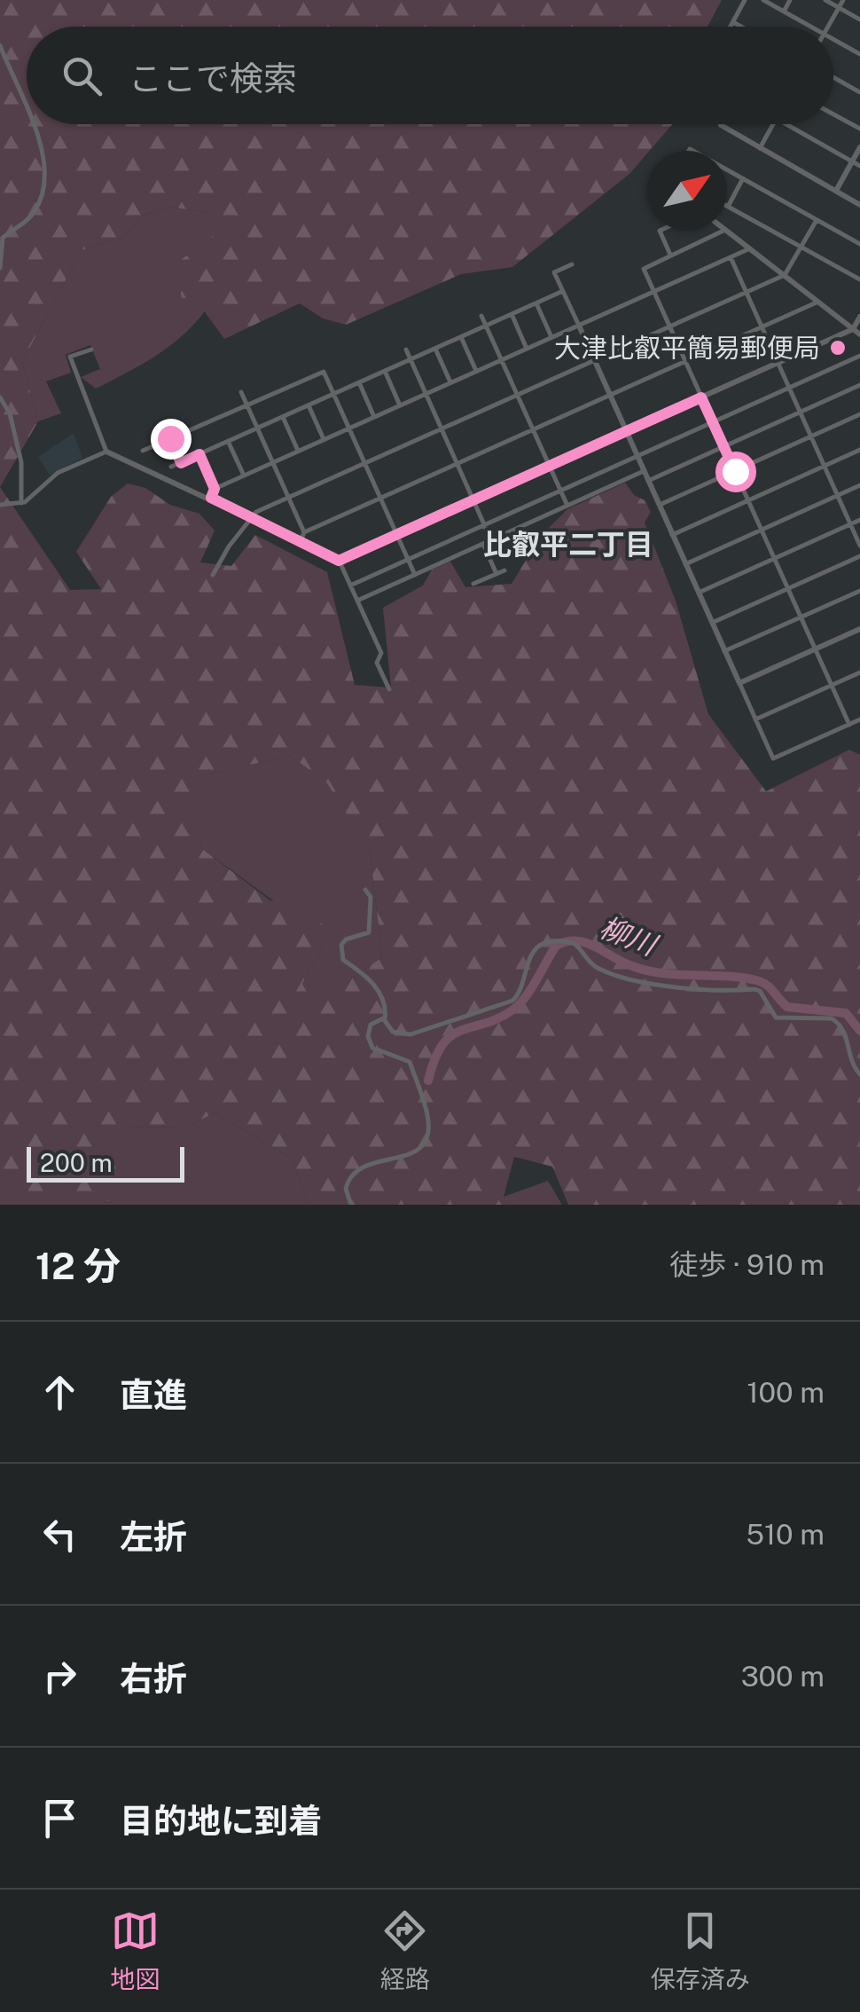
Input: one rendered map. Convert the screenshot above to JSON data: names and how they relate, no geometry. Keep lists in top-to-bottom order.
{
  "districts": ["比叡平二丁目"],
  "water": ["柳川"],
  "places": ["大津比叡平簡易郵便局"],
  "scale_bar": "200 m",
  "north": "top right",
  "page": {
    "search": "ここで検索",
    "scale": "200 m",
    "heading": ["12 分", "徒歩 · 910 m"],
    "list": [
      ["直進", "100 m"],
      ["左折", "510 m"],
      ["右折", "300 m"],
      "目的地に到着"
    ],
    "nav": ["地図", "経路", "保存済み"]
  }
}
